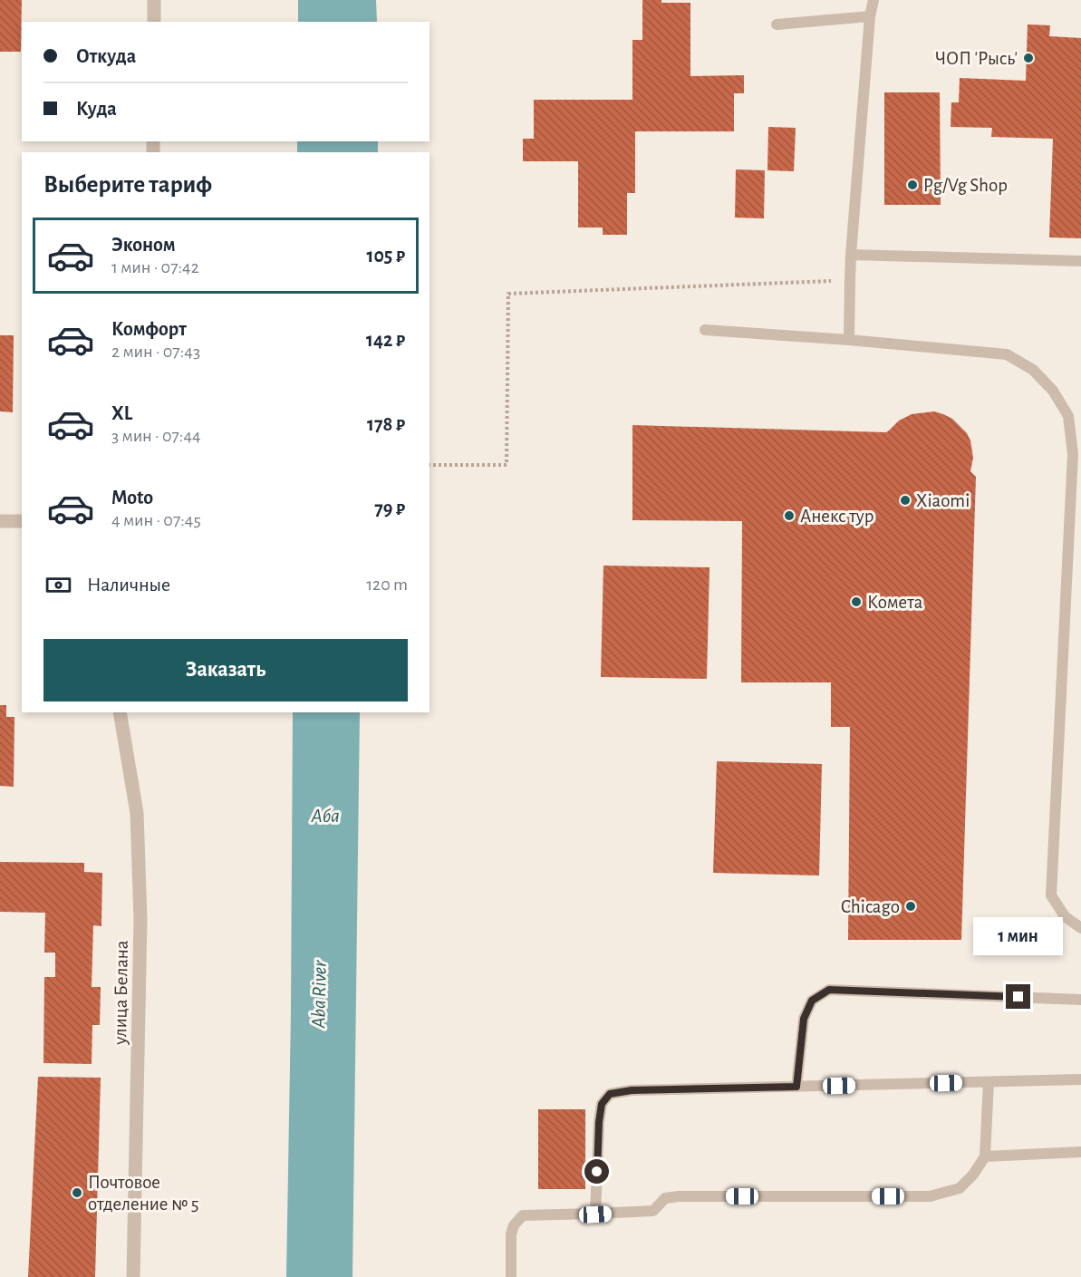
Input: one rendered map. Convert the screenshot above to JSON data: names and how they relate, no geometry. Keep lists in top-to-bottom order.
{
  "streets": {
    "street": ["улица Белана"]
  },
  "water": ["Аба", "Aba River"],
  "places": [
    "ЧОП 'Рысь'",
    "Pg/Vg Shop",
    "Xiaomi",
    "Анекс тур",
    "Комета",
    "Chicago",
    "Почтовое отделение № 5"
  ],
  "page": {
    "banner": ["Откуда", "Куда"],
    "heading": "Выберите тариф",
    "list": [
      {
        "name": "Эконом",
        "note": "1 мин · 07:42",
        "value": "105 ₽"
      },
      {
        "name": "Комфорт",
        "note": "2 мин · 07:43",
        "value": "142 ₽"
      },
      {
        "name": "XL",
        "note": "3 мин · 07:44",
        "value": "178 ₽"
      },
      {
        "name": "Moto",
        "note": "4 мин · 07:45",
        "value": "79 ₽"
      }
    ],
    "pay": ["Наличные", "120 m"],
    "buttons": "Заказать",
    "bubble": "1 мин"
  }
}
